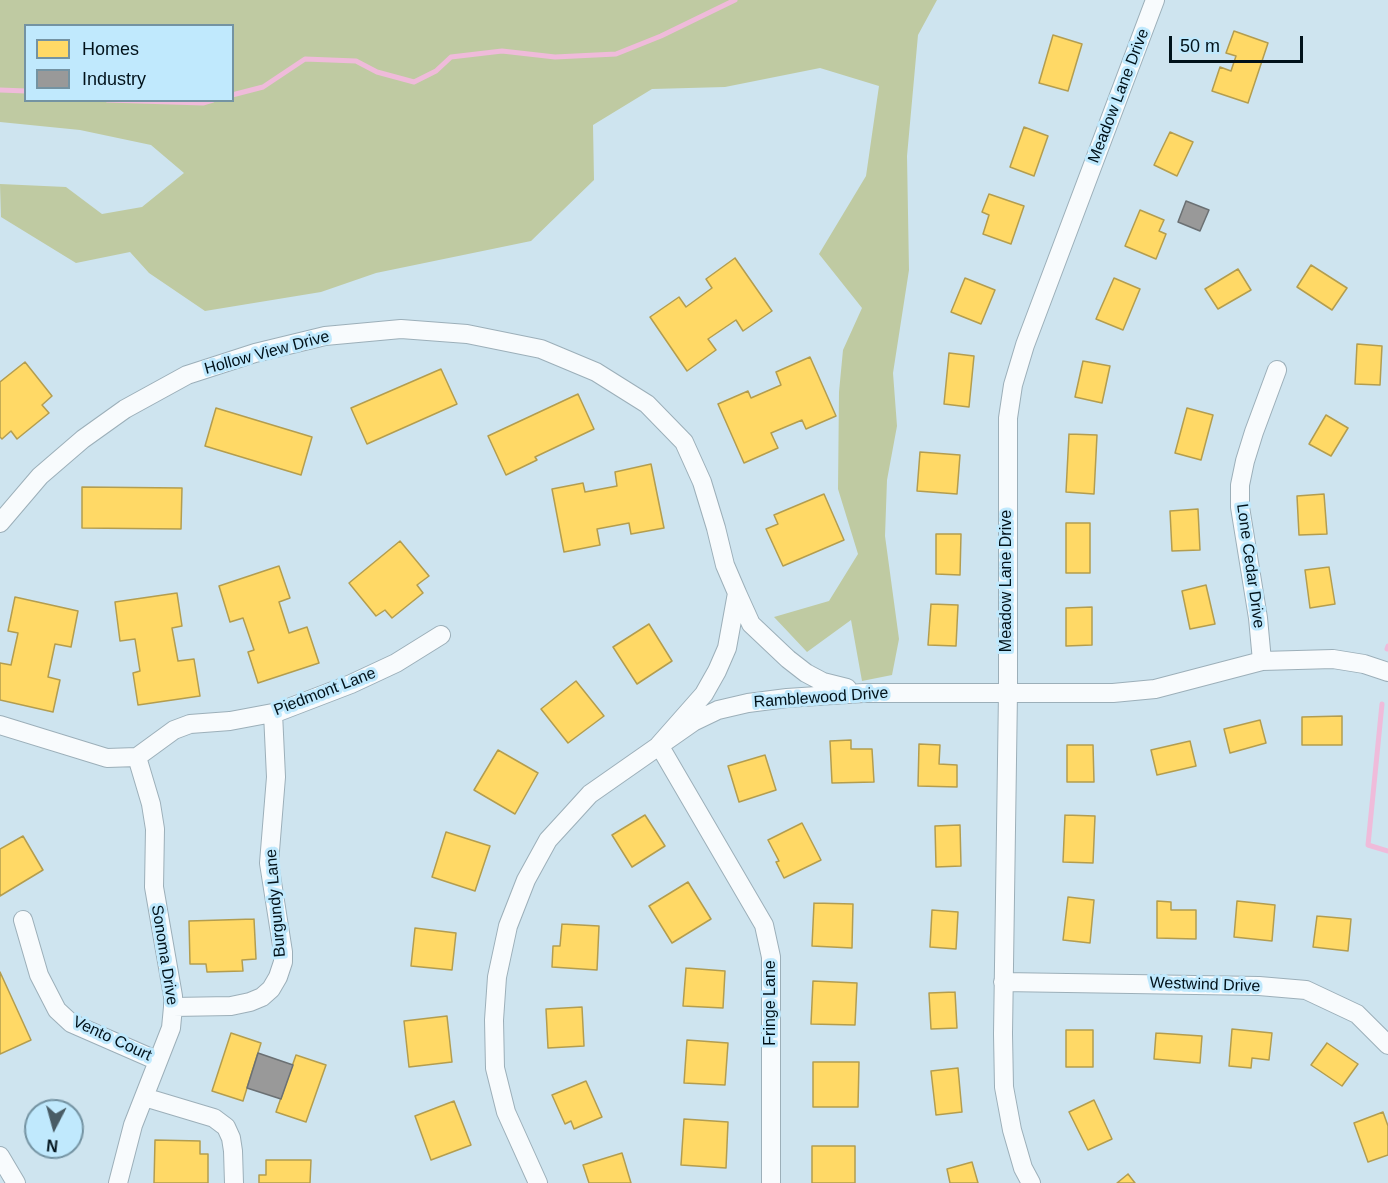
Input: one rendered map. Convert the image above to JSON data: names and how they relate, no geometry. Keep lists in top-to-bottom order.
{
  "streets": {
    "street": [
      "Meadow Lane Drive",
      "Hollow View Drive",
      "Lone Cedar Drive",
      "Piedmont Lane",
      "Ramblewood Drive",
      "Burgundy Lane",
      "Sonoma Drive",
      "Westwind Drive",
      "Fringe Lane",
      "Vento Court"
    ]
  },
  "crossings": [
    ["Meadow Lane Drive", "Ramblewood Drive"],
    ["Meadow Lane Drive", "Westwind Drive"],
    ["Hollow View Drive", "Ramblewood Drive"],
    ["Lone Cedar Drive", "Ramblewood Drive"],
    ["Piedmont Lane", "Burgundy Lane"],
    ["Piedmont Lane", "Sonoma Drive"],
    ["Ramblewood Drive", "Fringe Lane"],
    ["Burgundy Lane", "Sonoma Drive"],
    ["Sonoma Drive", "Vento Court"]
  ],
  "legend": ["Homes", "Industry"],
  "scale_bar": "50 m",
  "north": "bottom"
}
